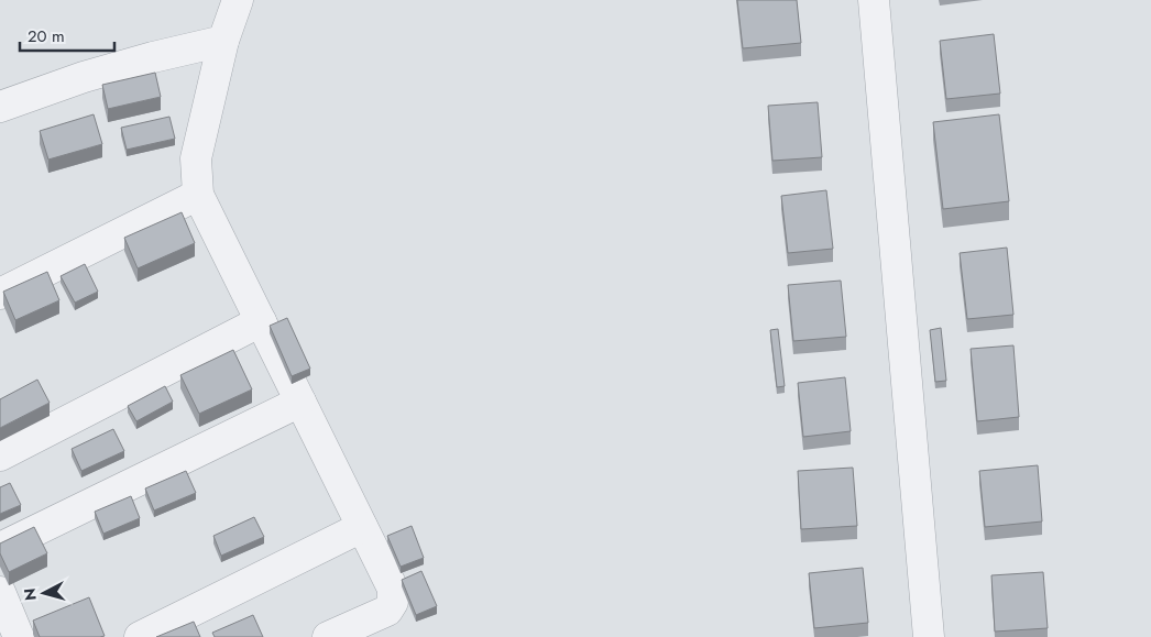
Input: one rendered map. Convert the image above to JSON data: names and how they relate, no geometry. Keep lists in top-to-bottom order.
{
  "scale_bar": "20 m",
  "north": "left"
}
